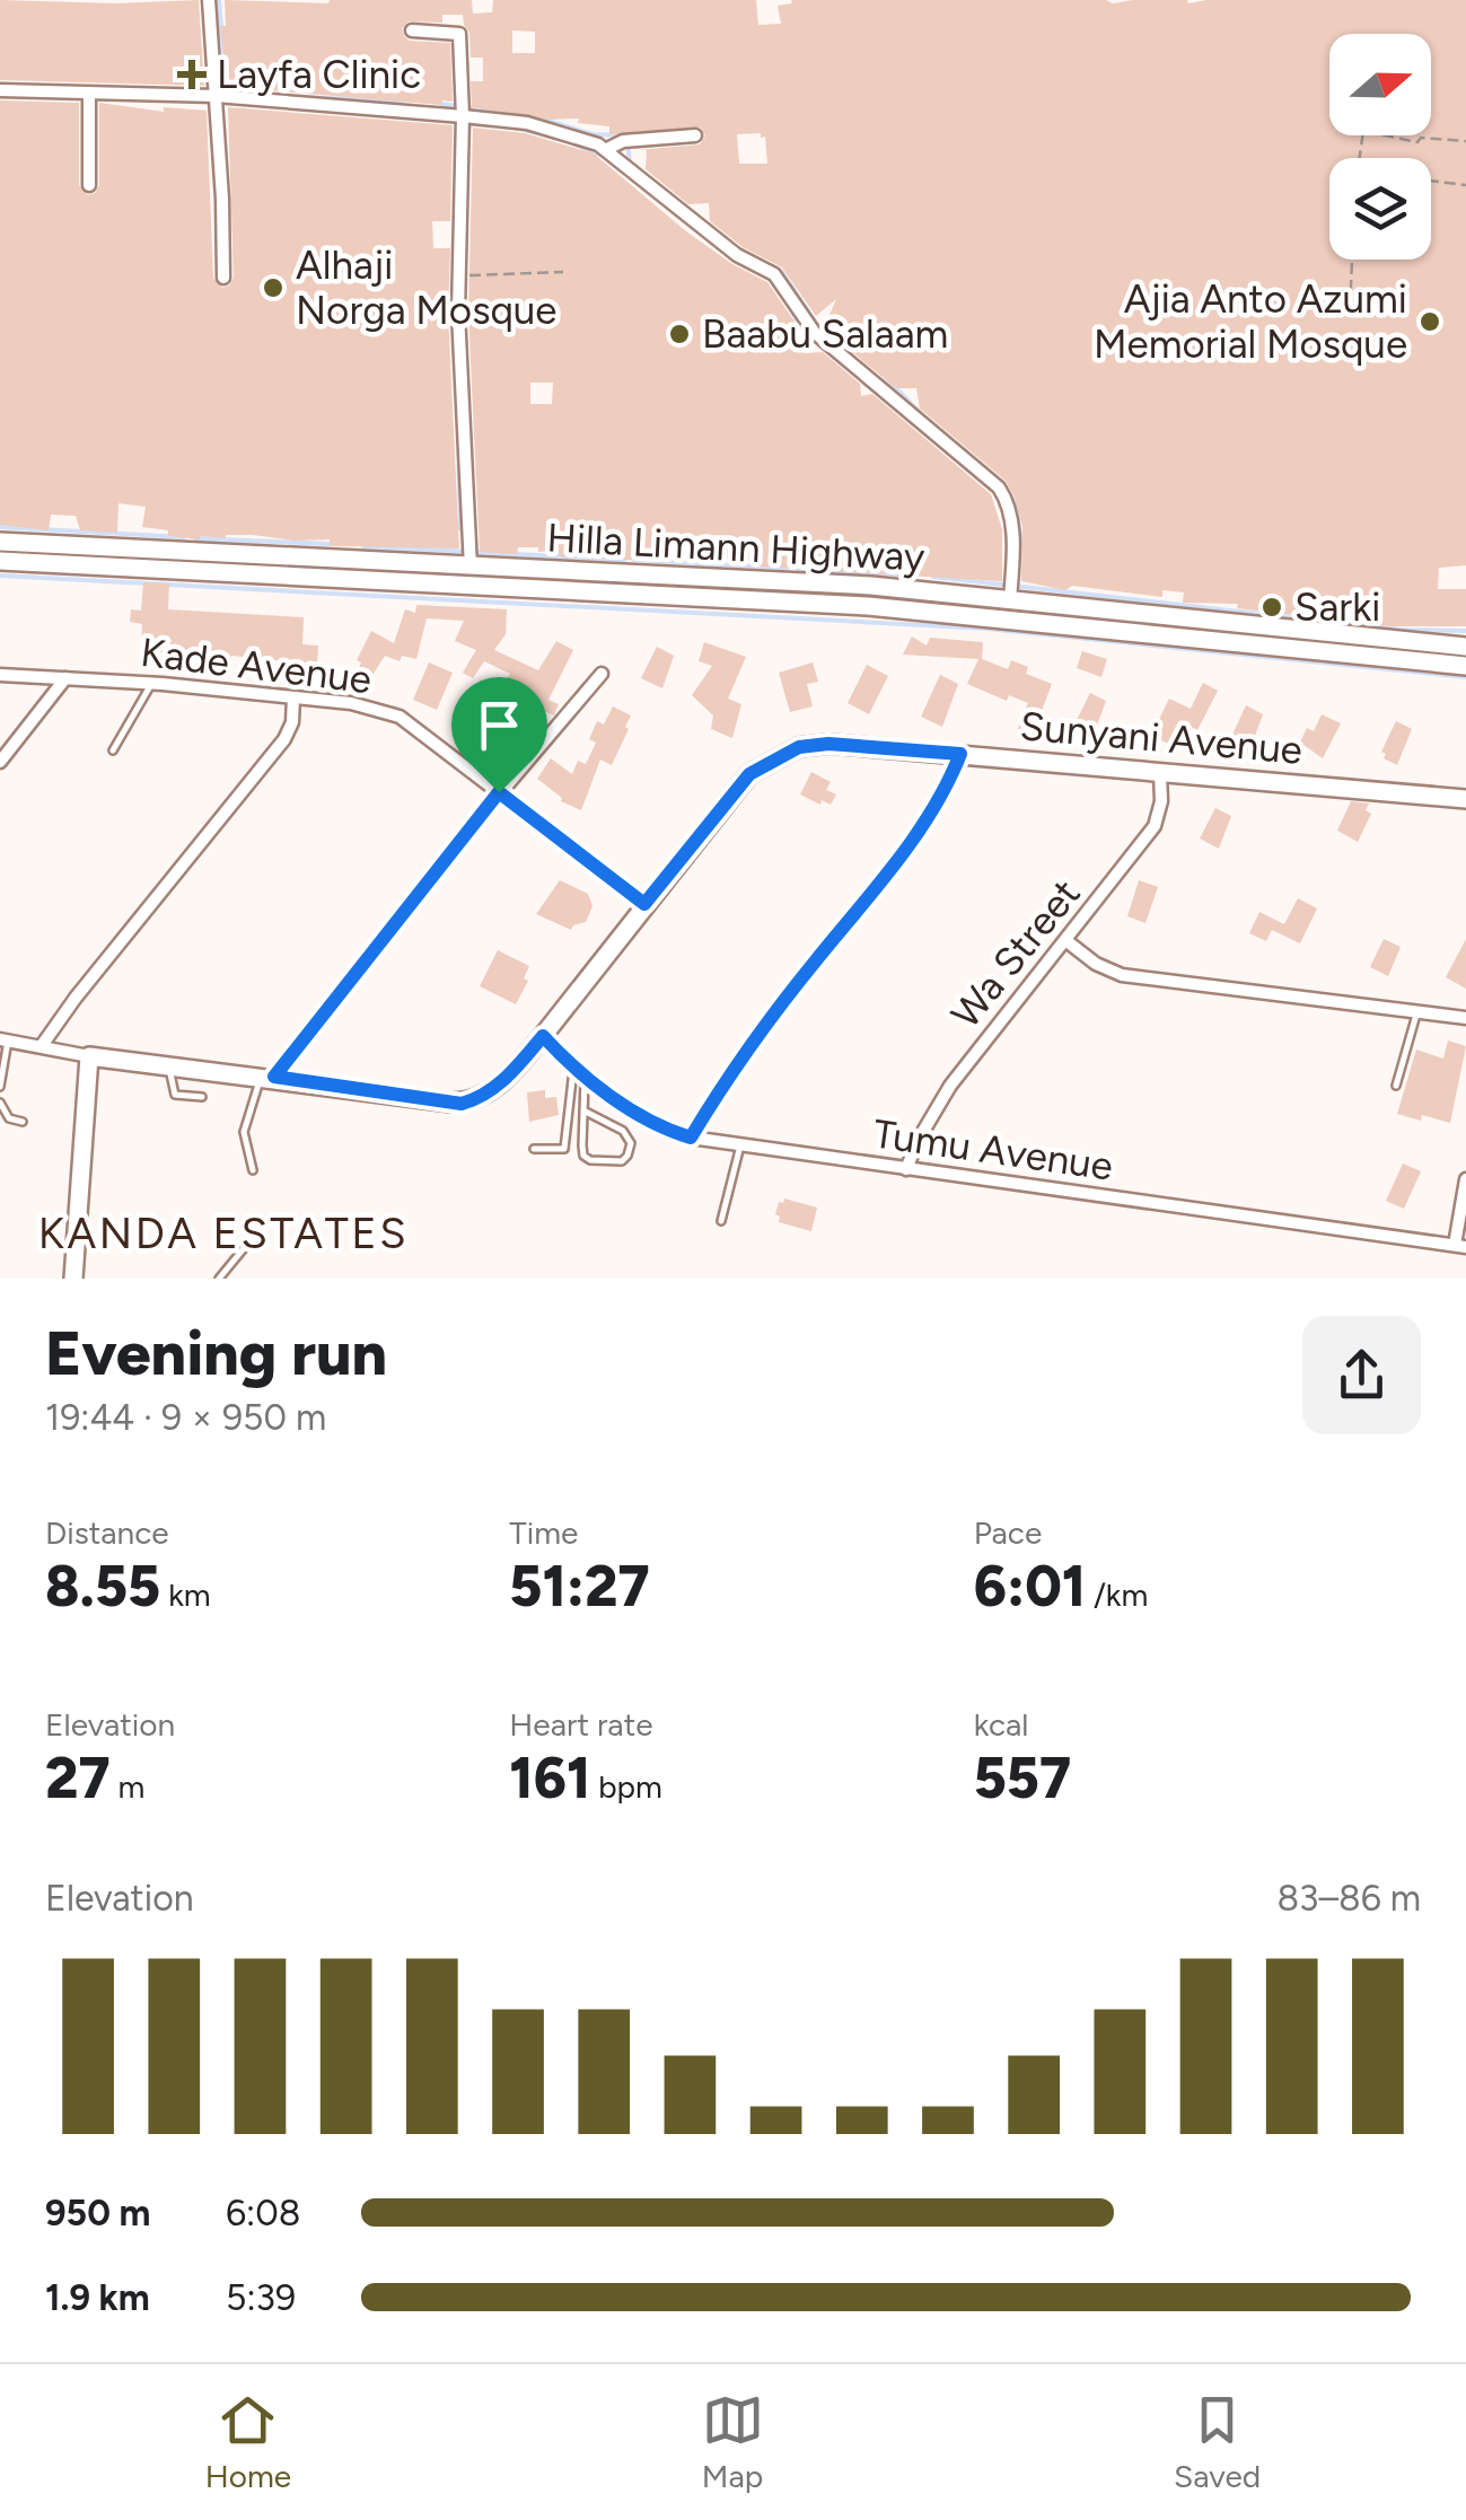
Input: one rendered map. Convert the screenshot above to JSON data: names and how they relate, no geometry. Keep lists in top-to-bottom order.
{
  "streets": {
    "main road": ["Hilla Limann Highway", "Sunyani Avenue"],
    "street": ["Kade Avenue", "Wa Street", "Tumu Avenue"]
  },
  "crossings": [
    ["Kade Avenue", "Sunyani Avenue"],
    ["Sunyani Avenue", "Wa Street"],
    ["Sunyani Avenue", "Tumu Avenue"],
    ["Wa Street", "Tumu Avenue"]
  ],
  "districts": ["KANDA ESTATES"],
  "places": {
    "health": ["Layfa Clinic"],
    "other": [
      "Alhaji Norga Mosque",
      "Ajia Anto Azumi Memorial Mosque",
      "Baabu Salaam",
      "Sarki"
    ]
  },
  "north": "right",
  "page": {
    "heading": ["Evening run", "19:44 · 9 × 950 m"],
    "stats": [
      ["Distance", "8.55 km"],
      ["Time", "51:27"],
      ["Pace", "6:01 /km"],
      ["Elevation", "27 m"],
      ["Heart rate", "161 bpm"],
      ["kcal", "557"]
    ],
    "chart": ["Elevation", "83–86 m"],
    "list": [
      {
        "name": "950 m",
        "note": "6:08"
      },
      {
        "name": "1.9 km",
        "note": "5:39"
      }
    ],
    "tabs": ["Home", "Map", "Saved"]
  }
}
